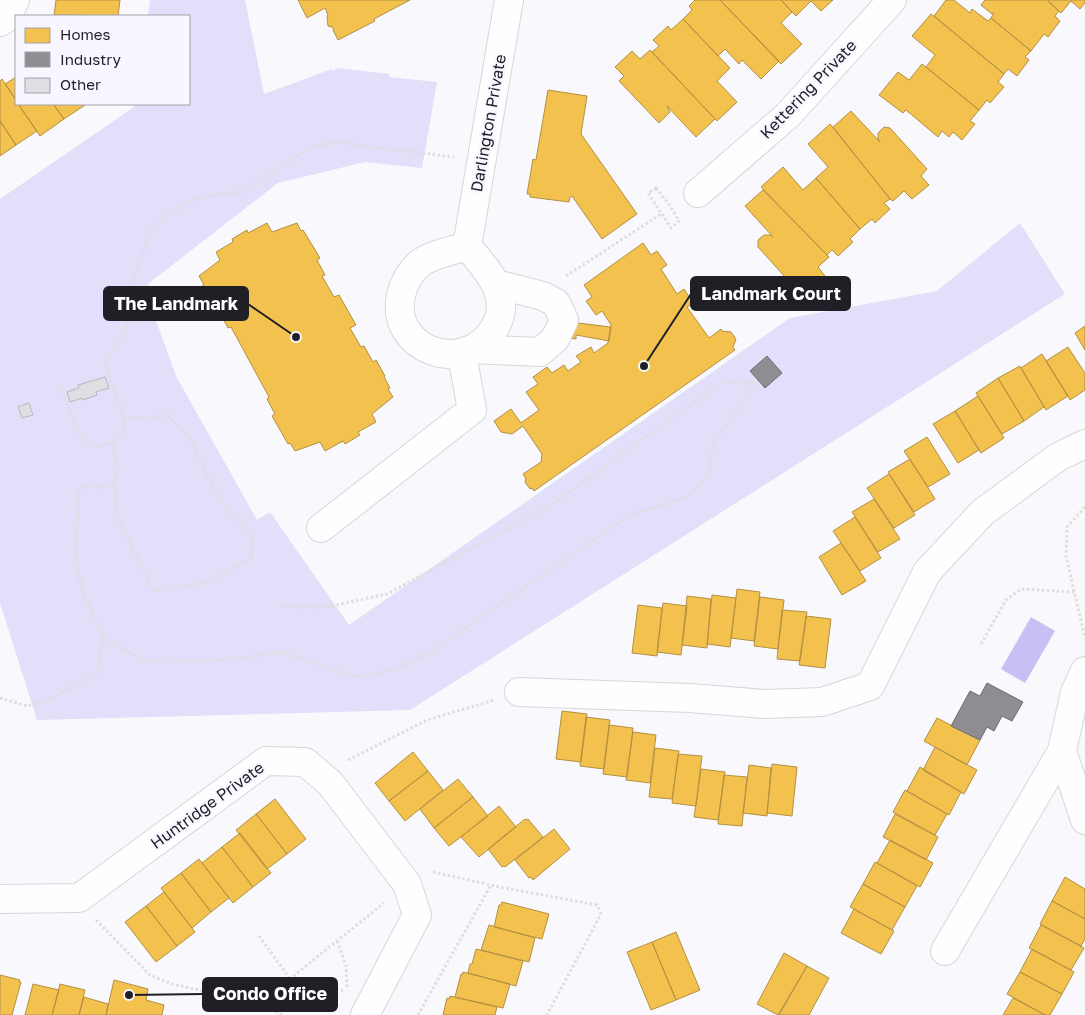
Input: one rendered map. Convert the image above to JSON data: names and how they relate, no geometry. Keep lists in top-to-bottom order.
{
  "streets": {
    "street": ["Kettering Private", "Darlington Private", "Huntridge Private"]
  },
  "places": ["The Landmark", "Landmark Court", "Condo Office"],
  "legend": ["Homes", "Industry", "Other"]
}
